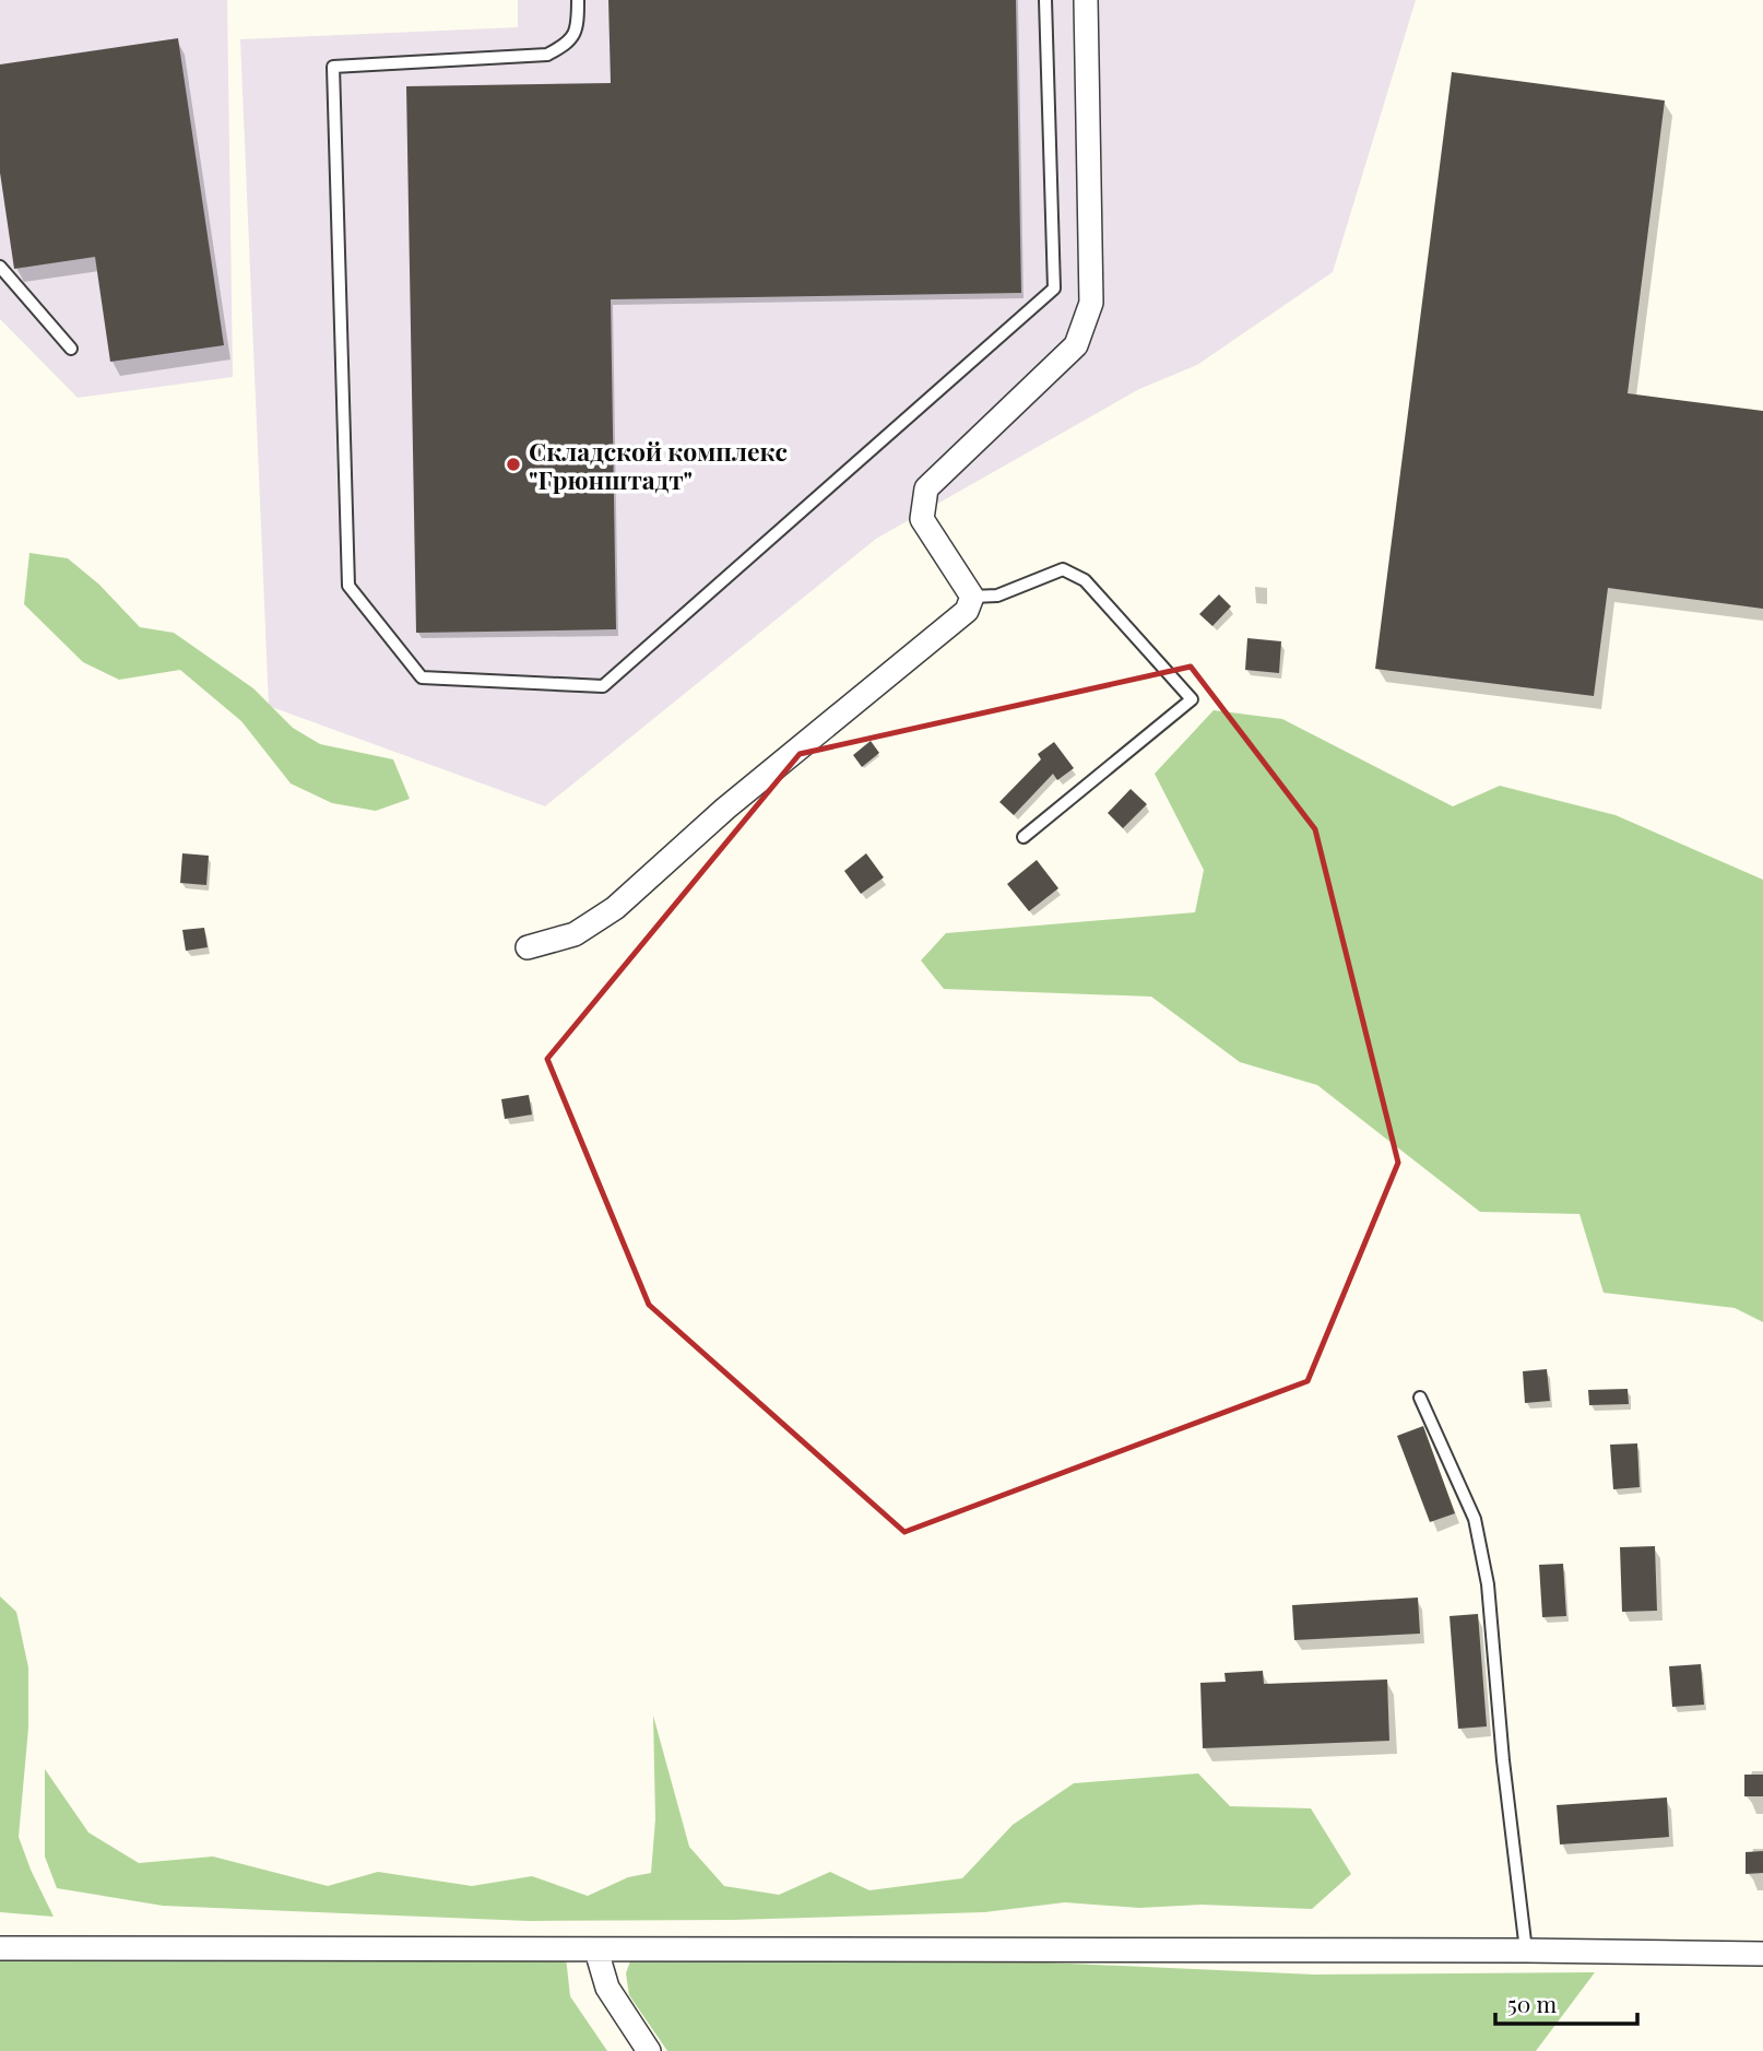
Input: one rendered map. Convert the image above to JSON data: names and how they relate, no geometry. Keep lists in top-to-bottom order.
{
  "places": ["Складской комплекс \"Грюнштадт\""],
  "scale_bar": "50 m"
}
